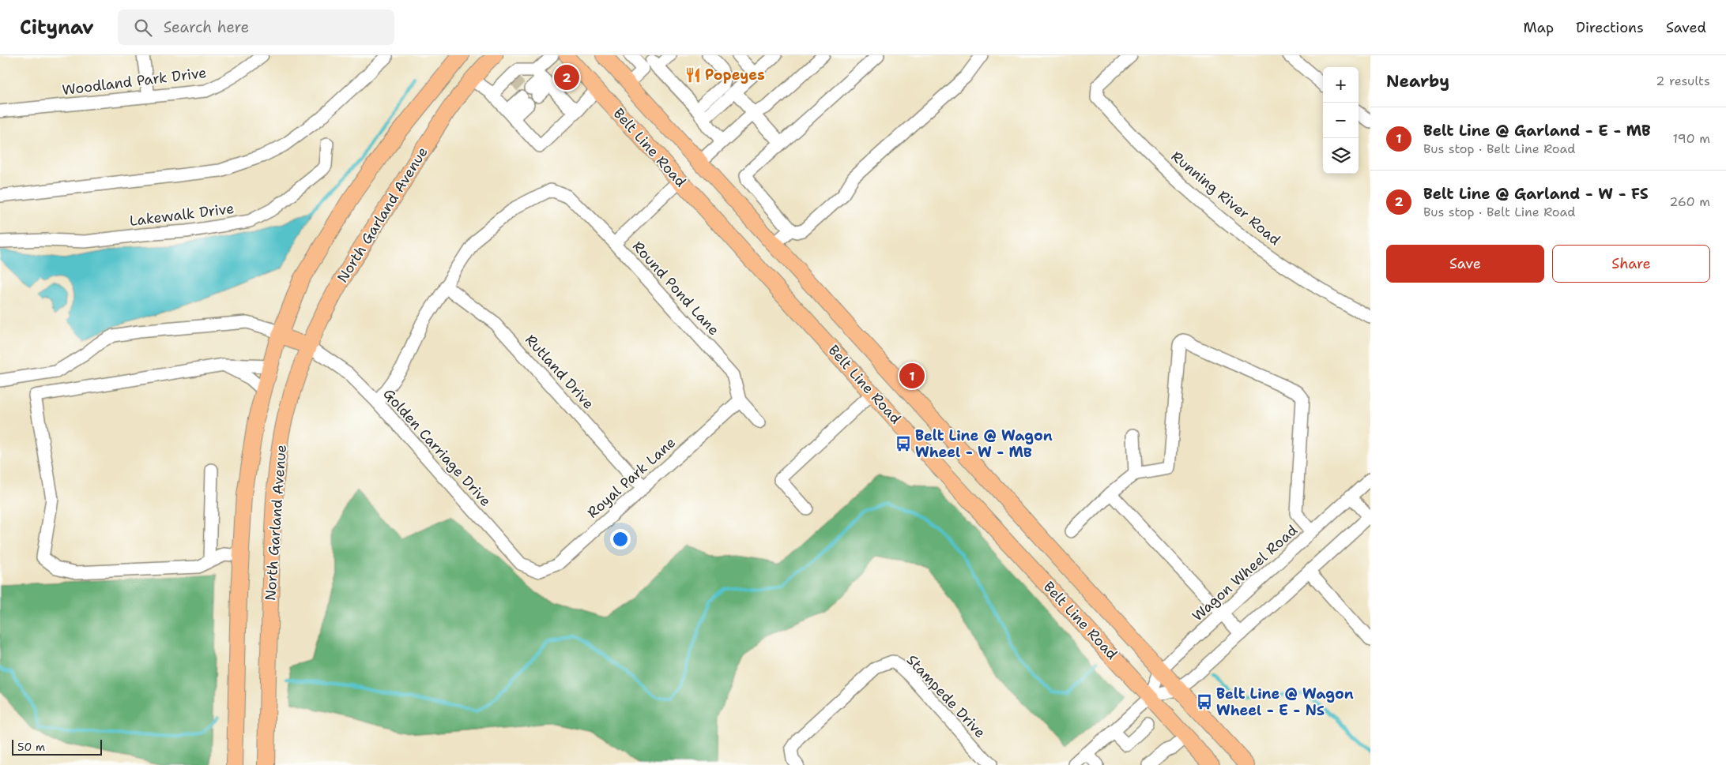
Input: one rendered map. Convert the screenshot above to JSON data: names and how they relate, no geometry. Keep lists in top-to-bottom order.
{
  "streets": {
    "main road": ["Belt Line Road", "North Garland Avenue"],
    "street": [
      "Woodland Park Drive",
      "Running River Road",
      "Lakewalk Drive",
      "Round Pond Lane",
      "Rutland Drive",
      "Golden Carriage Drive",
      "Royal Park Lane",
      "Wagon Wheel Road",
      "Stampede Drive"
    ]
  },
  "crossings": [
    ["Belt Line Road", "Wagon Wheel Road"],
    ["North Garland Avenue", "Golden Carriage Drive"],
    ["Round Pond Lane", "Rutland Drive"],
    ["Round Pond Lane", "Royal Park Lane"],
    ["Rutland Drive", "Royal Park Lane"],
    ["Golden Carriage Drive", "Royal Park Lane"]
  ],
  "places": {
    "restaurant": ["Popeyes"],
    "bus stop": ["Belt Line @ Wagon Wheel - W - MB", "Belt Line @ Wagon Wheel - E - NS"]
  },
  "scale_bar": "50 m",
  "page": {
    "header": "Citynav",
    "search": "Search here",
    "nav": ["Map", "Directions", "Saved"],
    "heading": ["Nearby", "2 results"],
    "pins": ["2", "1"],
    "map_buttons": ["+", "−"],
    "list": [
      {
        "mark": "1",
        "name": "Belt Line @ Garland - E - MB",
        "note": "Bus stop · Belt Line Road",
        "value": "190 m"
      },
      {
        "mark": "2",
        "name": "Belt Line @ Garland - W - FS",
        "note": "Bus stop · Belt Line Road",
        "value": "260 m"
      }
    ],
    "buttons": ["Save", "Share"],
    "scale": "50 m"
  }
}
